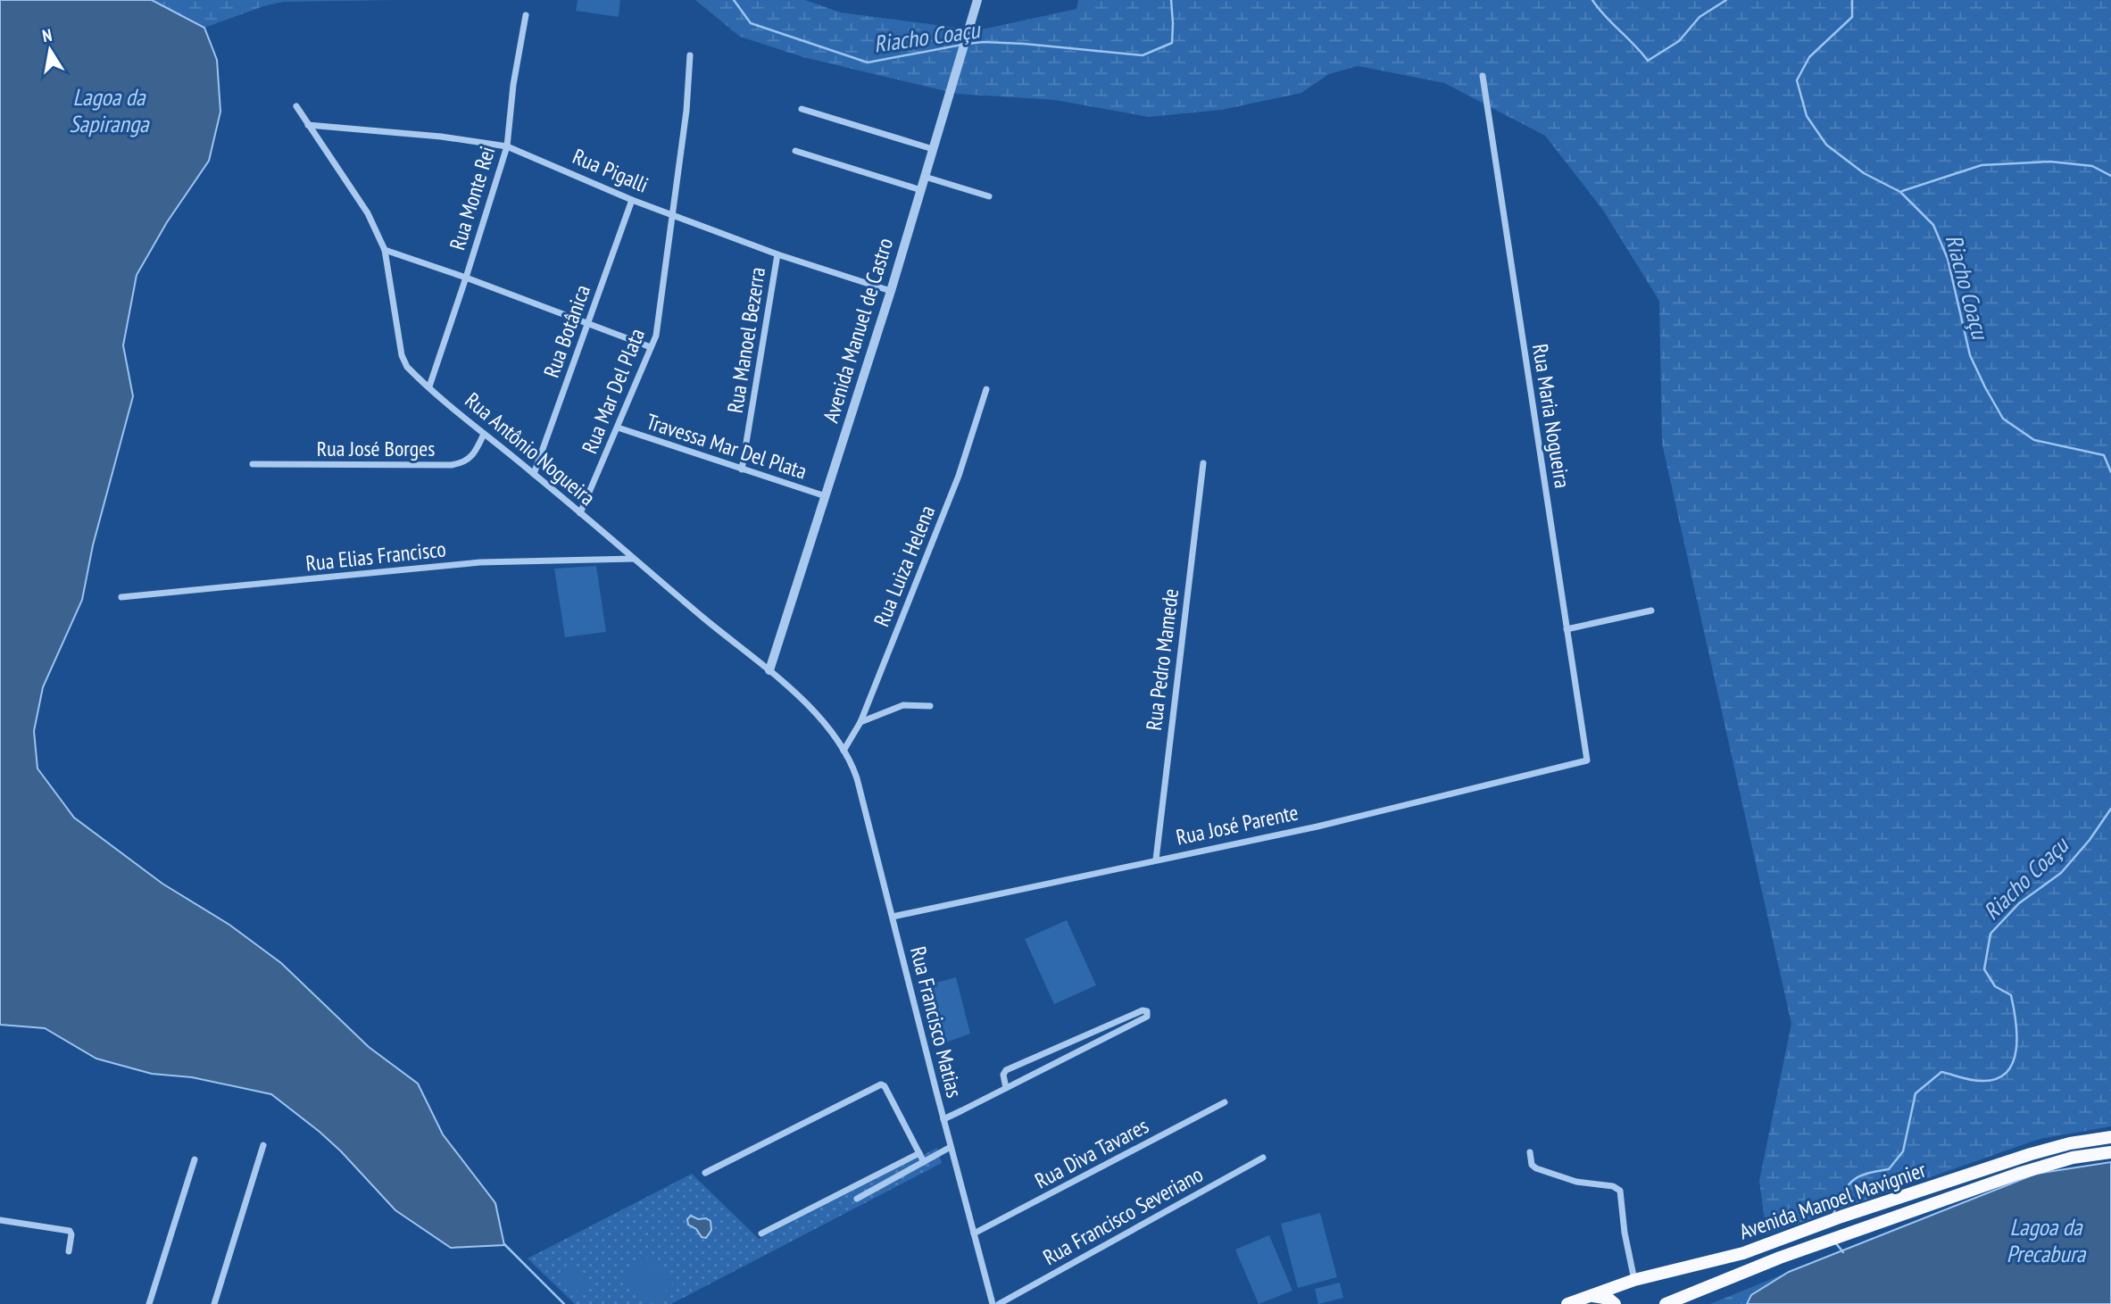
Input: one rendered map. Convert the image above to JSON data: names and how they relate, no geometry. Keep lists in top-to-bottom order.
{
  "streets": {
    "highway": ["Avenida Manoel Mavignier"],
    "street": [
      "Rua Pigalli",
      "Rua Monte Rei",
      "Avenida Manuel de Castro",
      "Rua Botânica",
      "Rua Manoel Bezerra",
      "Rua Mar Del Plata",
      "Rua Maria Nogueira",
      "Travessa Mar Del Plata",
      "Rua José Borges",
      "Rua Antônio Nogueira",
      "Rua Elias Francisco",
      "Rua Luiza Helena",
      "Rua Pedro Mamede",
      "Rua José Parente",
      "Rua Francisco Matias",
      "Rua Diva Tavares",
      "Rua Francisco Severiano"
    ]
  },
  "crossings": [
    ["Rua Pigalli", "Rua Monte Rei"],
    ["Rua Pigalli", "Avenida Manuel de Castro"],
    ["Rua Pigalli", "Rua Botânica"],
    ["Rua Pigalli", "Rua Manoel Bezerra"],
    ["Rua Pigalli", "Rua Mar Del Plata"],
    ["Rua Pigalli", "Rua Antônio Nogueira"],
    ["Rua Monte Rei", "Rua Antônio Nogueira"],
    ["Avenida Manuel de Castro", "Travessa Mar Del Plata"],
    ["Avenida Manuel de Castro", "Rua Antônio Nogueira"],
    ["Rua Botânica", "Rua Antônio Nogueira"],
    ["Rua Manoel Bezerra", "Travessa Mar Del Plata"],
    ["Rua Mar Del Plata", "Travessa Mar Del Plata"],
    ["Rua Mar Del Plata", "Rua Antônio Nogueira"],
    ["Rua Maria Nogueira", "Rua José Parente"],
    ["Rua José Borges", "Rua Antônio Nogueira"],
    ["Rua Antônio Nogueira", "Rua Elias Francisco"],
    ["Rua Antônio Nogueira", "Rua Luiza Helena"],
    ["Rua Antônio Nogueira", "Rua Francisco Matias"],
    ["Rua Luiza Helena", "Rua Francisco Matias"],
    ["Rua Pedro Mamede", "Rua José Parente"],
    ["Rua José Parente", "Rua Francisco Matias"],
    ["Rua Francisco Matias", "Rua Diva Tavares"]
  ],
  "water": ["Riacho Coaçu", "Lagoa da Sapiranga", "Lagoa da Precabura"],
  "north": "top"
}
